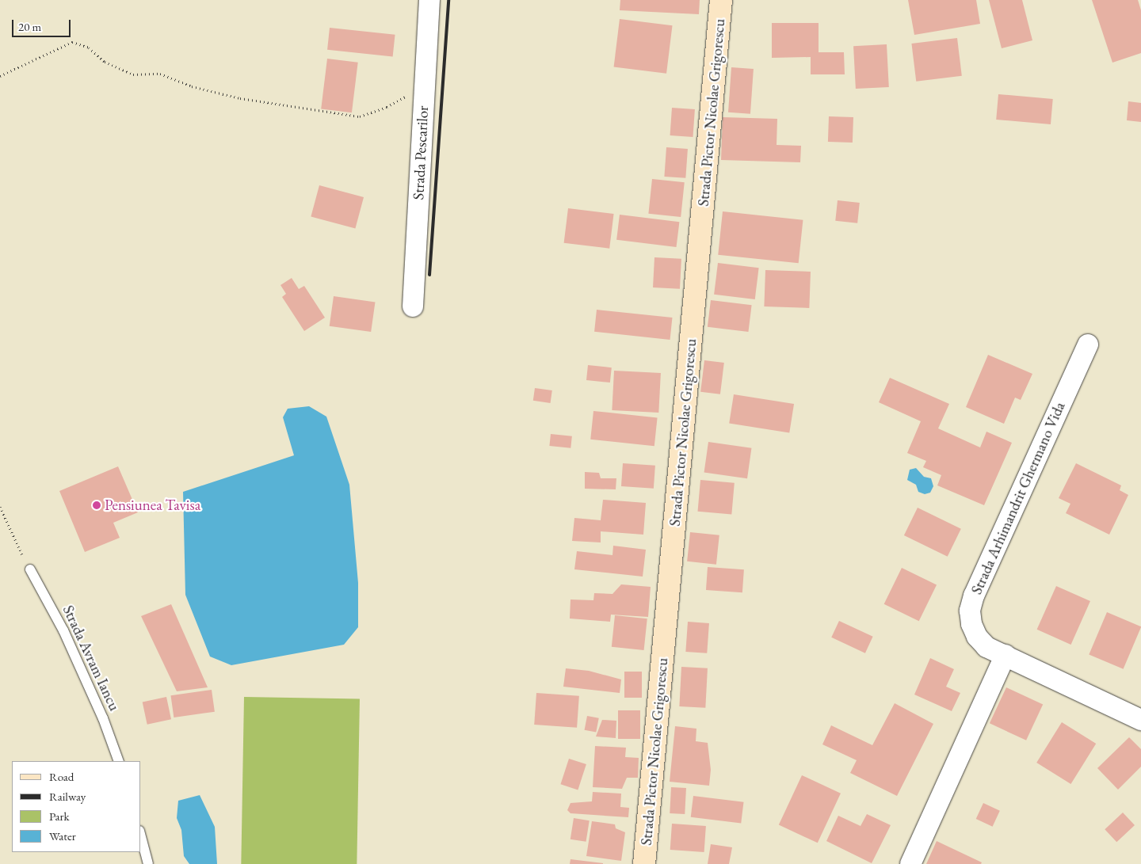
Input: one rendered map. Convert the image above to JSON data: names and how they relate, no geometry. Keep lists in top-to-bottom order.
{
  "streets": {
    "main road": ["Strada Pictor Nicolae Grigorescu"],
    "street": ["Strada Pescarilor", "Strada Arhimandrit Ghermano Vida"],
    "lane": ["Strada Avram Iancu"]
  },
  "places": ["Pensiunea Tavisa"],
  "legend": [
    "Road",
    "Railway",
    "Park",
    "Water"
  ],
  "scale_bar": "20 m"
}
